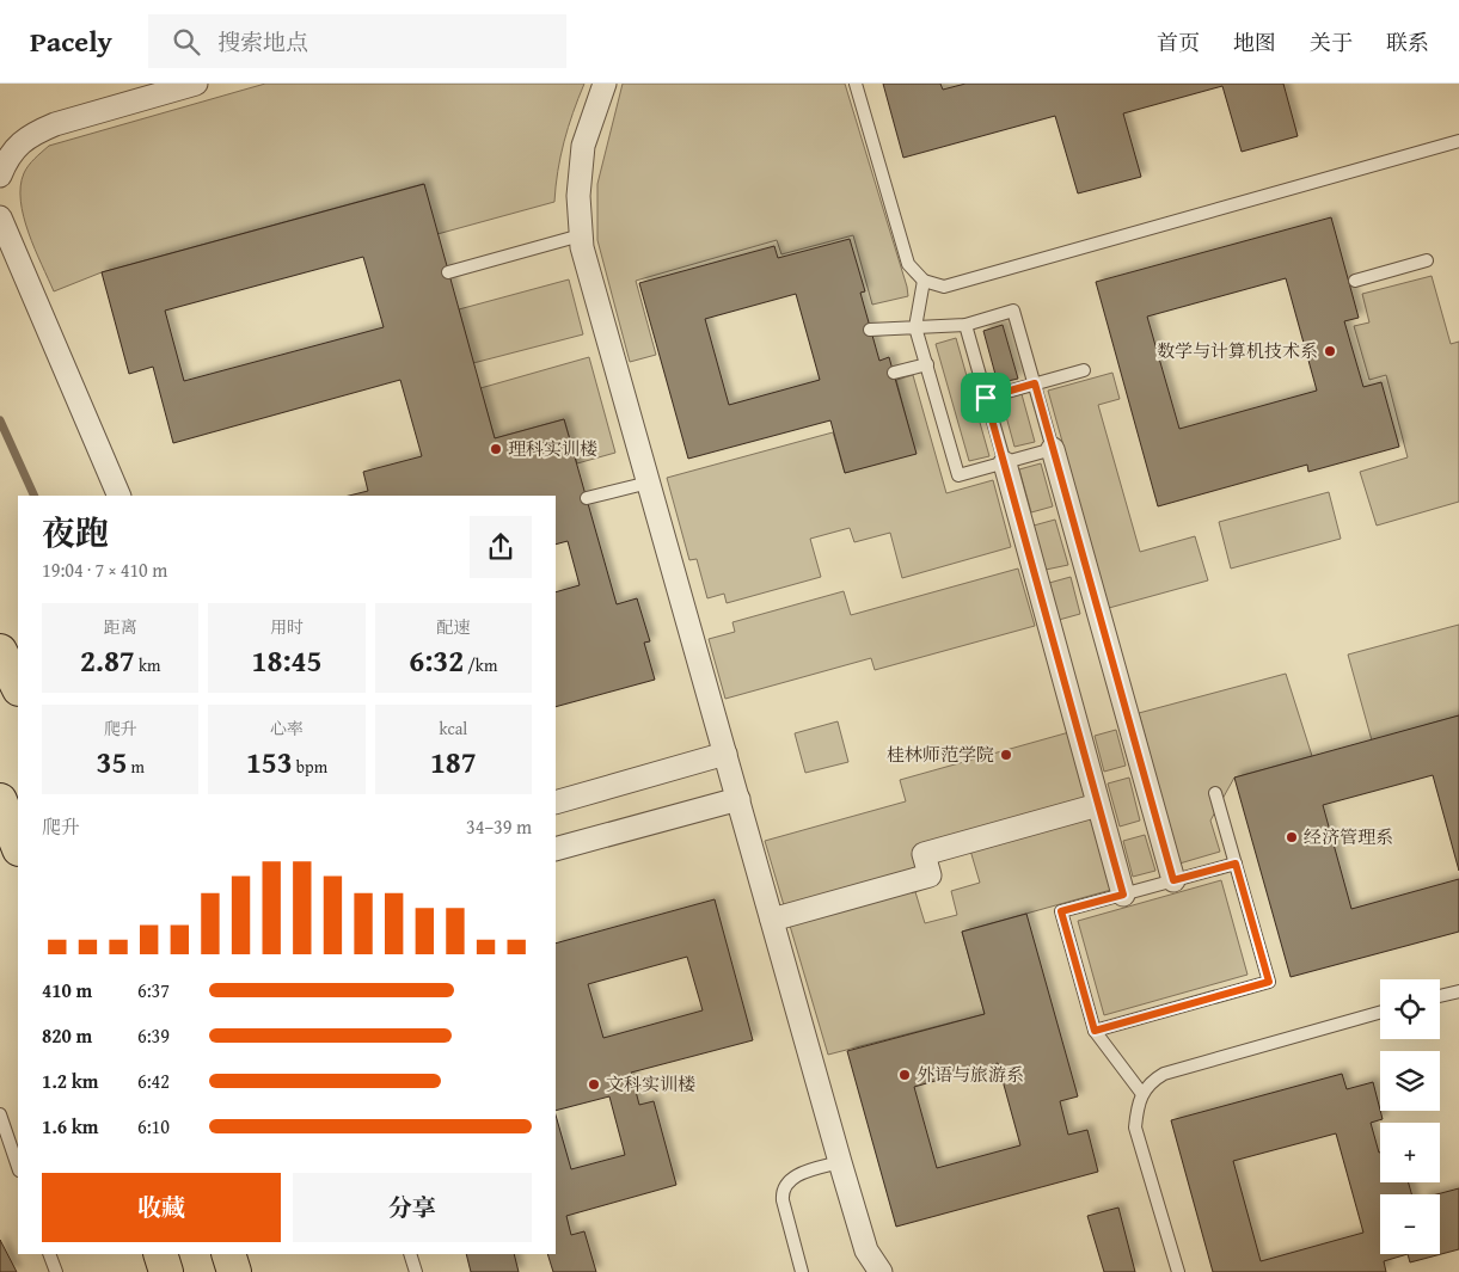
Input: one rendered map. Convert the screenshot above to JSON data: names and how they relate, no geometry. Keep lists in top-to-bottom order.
{
  "places": [
    "数学与计算机技术系",
    "理科实训楼",
    "桂林师范学院",
    "经济管理系",
    "外语与旅游系",
    "文科实训楼"
  ],
  "page": {
    "header": "Pacely",
    "search": "搜索地点",
    "nav": [
      "首页",
      "地图",
      "关于",
      "联系"
    ],
    "heading": ["夜跑", "19:04 · 7 × 410 m"],
    "stats": [
      ["距离", "2.87 km"],
      ["用时", "18:45"],
      ["配速", "6:32 /km"],
      ["爬升", "35 m"],
      ["心率", "153 bpm"],
      ["kcal", "187"]
    ],
    "chart": ["爬升", "34–39 m"],
    "list": [
      {
        "name": "410 m",
        "note": "6:37"
      },
      {
        "name": "820 m",
        "note": "6:39"
      },
      {
        "name": "1.2 km",
        "note": "6:42"
      },
      {
        "name": "1.6 km",
        "note": "6:10"
      }
    ],
    "map_buttons": ["+", "−"],
    "buttons": ["收藏", "分享"]
  }
}
